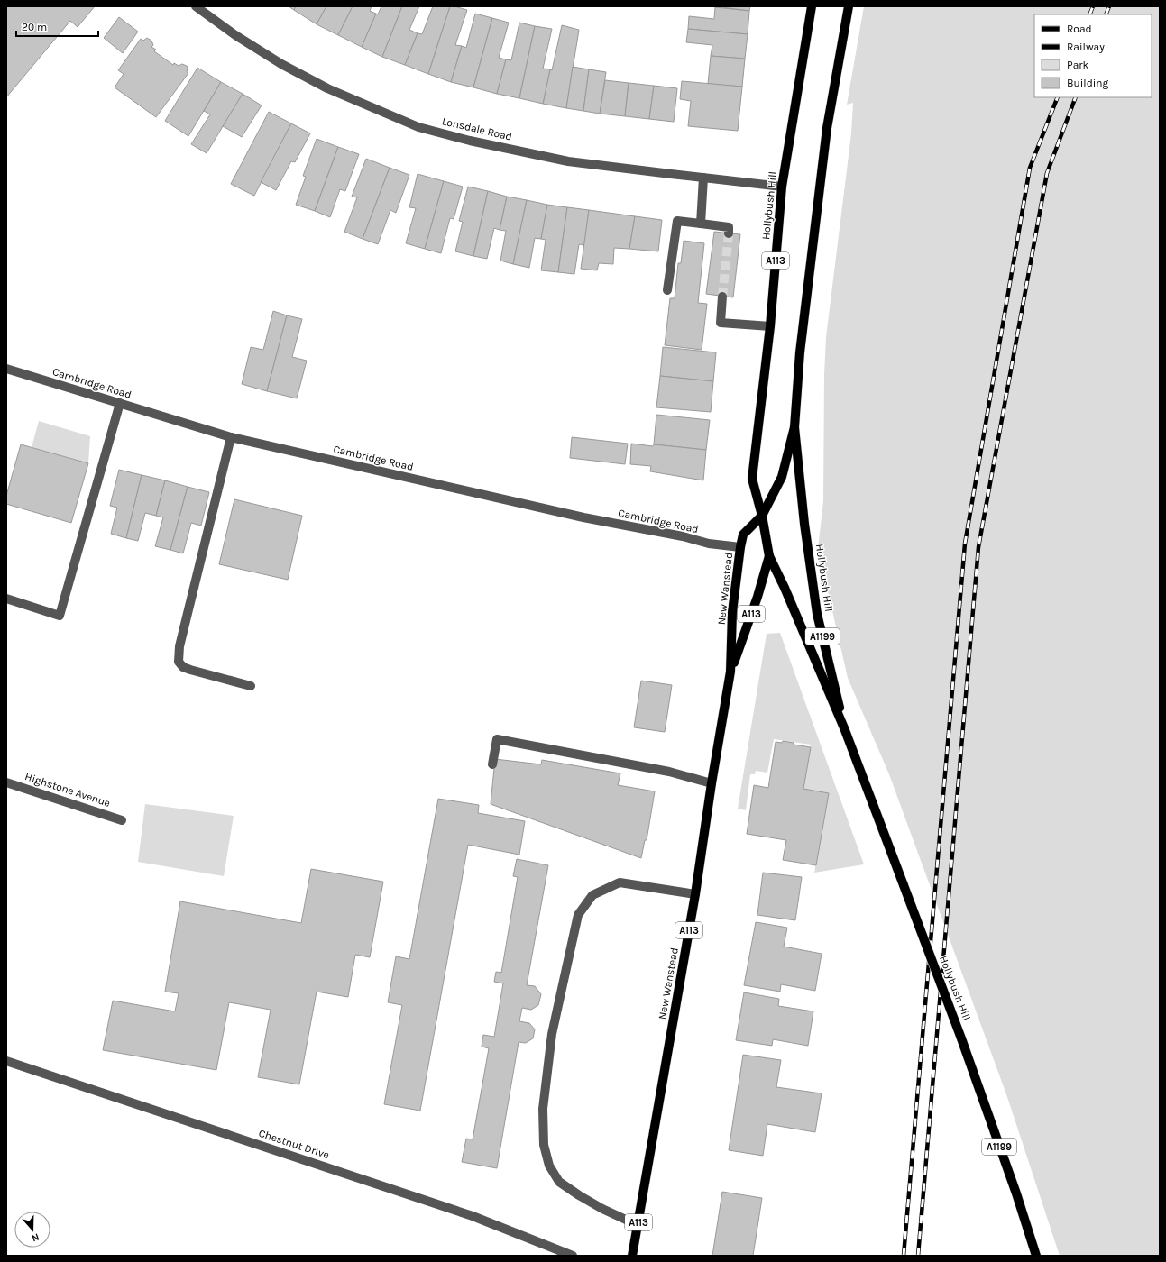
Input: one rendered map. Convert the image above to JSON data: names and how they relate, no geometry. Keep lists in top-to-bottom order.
{
  "streets": {
    "main road": [
      "Hollybush Hill",
      "A113",
      "New Wanstead",
      "A1199"
    ],
    "street": [
      "Lonsdale Road",
      "Cambridge Road",
      "Highstone Avenue",
      "Chestnut Drive"
    ]
  },
  "crossings": [
    ["Lonsdale Road", "Hollybush Hill"],
    ["Hollybush Hill", "New Wanstead"],
    ["Cambridge Road", "New Wanstead"]
  ],
  "legend": [
    "Road",
    "Railway",
    "Park",
    "Building"
  ],
  "scale_bar": "20 m",
  "north": "bottom"
}
